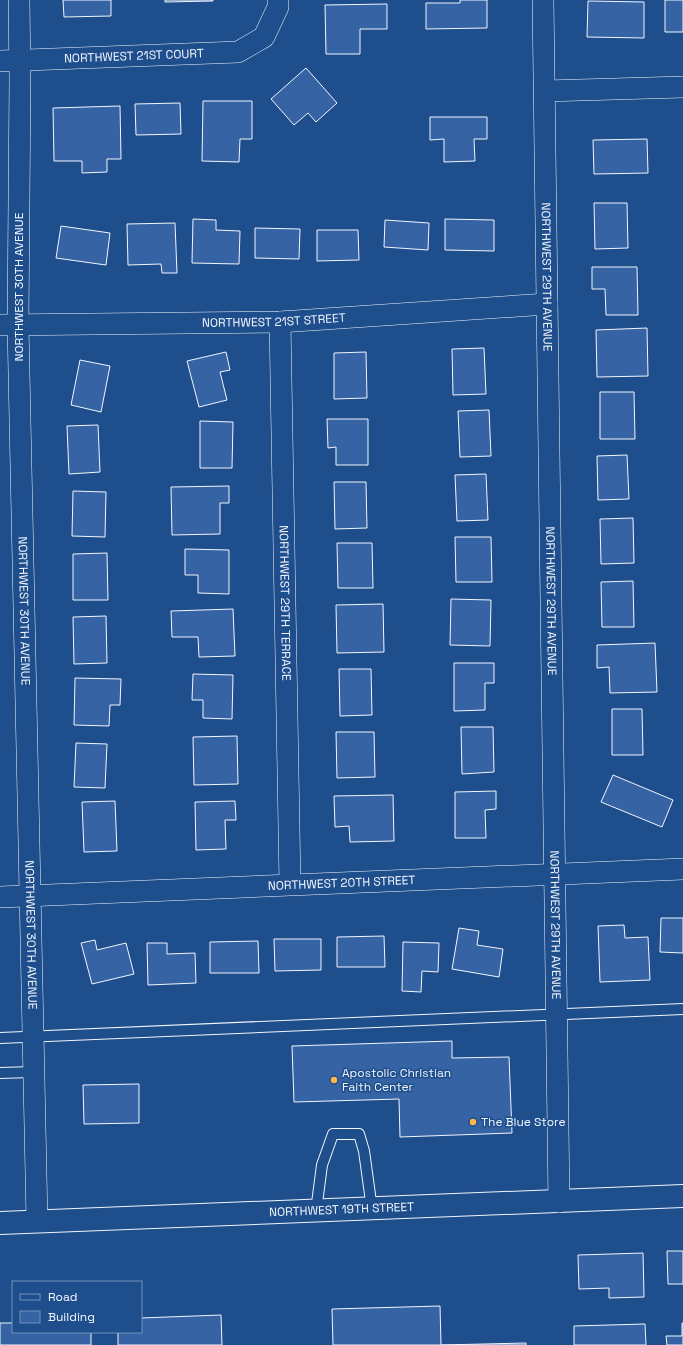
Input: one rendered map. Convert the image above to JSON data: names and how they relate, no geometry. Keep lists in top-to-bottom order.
{
  "streets": {
    "street": [
      "NORTHWEST 21ST COURT",
      "NORTHWEST 29TH AVENUE",
      "NORTHWEST 30TH AVENUE",
      "NORTHWEST 21ST STREET",
      "NORTHWEST 29TH TERRACE",
      "NORTHWEST 20TH STREET",
      "NORTHWEST 19TH STREET"
    ]
  },
  "crossings": [
    ["NORTHWEST 21ST COURT", "NORTHWEST 30TH AVENUE"],
    ["NORTHWEST 29TH AVENUE", "NORTHWEST 21ST STREET"],
    ["NORTHWEST 29TH AVENUE", "NORTHWEST 20TH STREET"],
    ["NORTHWEST 29TH AVENUE", "NORTHWEST 19TH STREET"],
    ["NORTHWEST 30TH AVENUE", "NORTHWEST 21ST STREET"],
    ["NORTHWEST 30TH AVENUE", "NORTHWEST 20TH STREET"],
    ["NORTHWEST 30TH AVENUE", "NORTHWEST 19TH STREET"],
    ["NORTHWEST 21ST STREET", "NORTHWEST 29TH TERRACE"],
    ["NORTHWEST 29TH TERRACE", "NORTHWEST 20TH STREET"]
  ],
  "places": ["Apostolic Christian Faith Center", "The Blue Store"],
  "legend": ["Road", "Building"]
}
